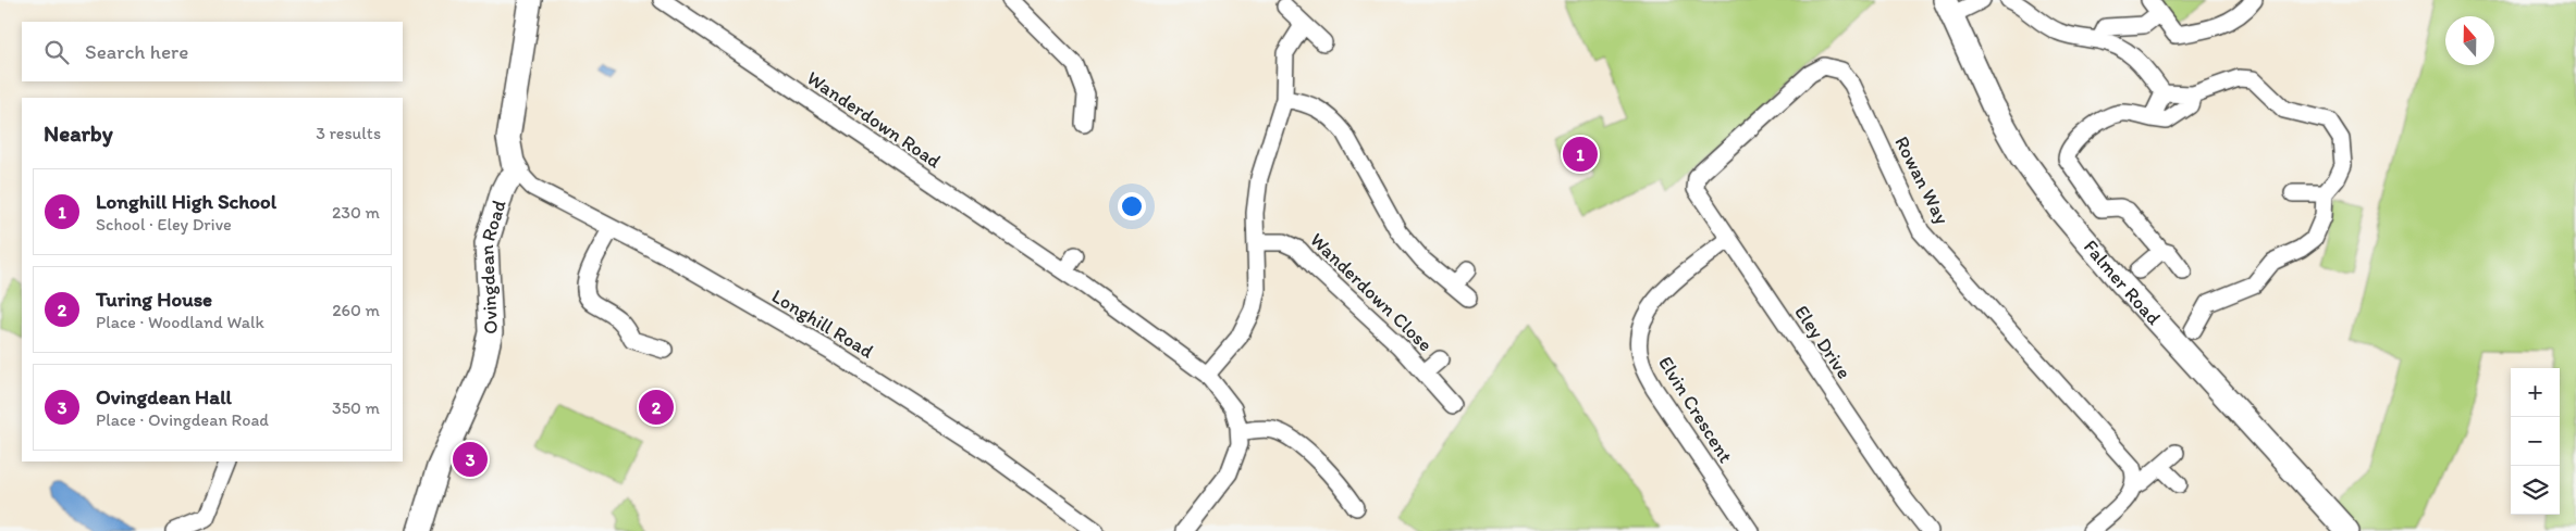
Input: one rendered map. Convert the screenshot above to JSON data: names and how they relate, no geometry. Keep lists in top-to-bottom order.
{
  "streets": {
    "main road": ["Ovingdean Road", "Falmer Road"],
    "street": [
      "Wanderdown Road",
      "Rowan Way",
      "Wanderdown Close",
      "Longhill Road",
      "Eley Drive",
      "Elvin Crescent"
    ]
  },
  "crossings": [
    ["Rowan Way", "Eley Drive"],
    ["Ovingdean Road", "Longhill Road"],
    ["Eley Drive", "Elvin Crescent"]
  ],
  "north": "top",
  "page": {
    "search": "Search here",
    "heading": ["Nearby", "3 results"],
    "pins": ["1", "2", "3"],
    "list": [
      {
        "mark": "1",
        "name": "Longhill High School",
        "note": "School · Eley Drive",
        "value": "230 m"
      },
      {
        "mark": "2",
        "name": "Turing House",
        "note": "Place · Woodland Walk",
        "value": "260 m"
      },
      {
        "mark": "3",
        "name": "Ovingdean Hall",
        "note": "Place · Ovingdean Road",
        "value": "350 m"
      }
    ],
    "map_buttons": ["+", "−"]
  }
}
